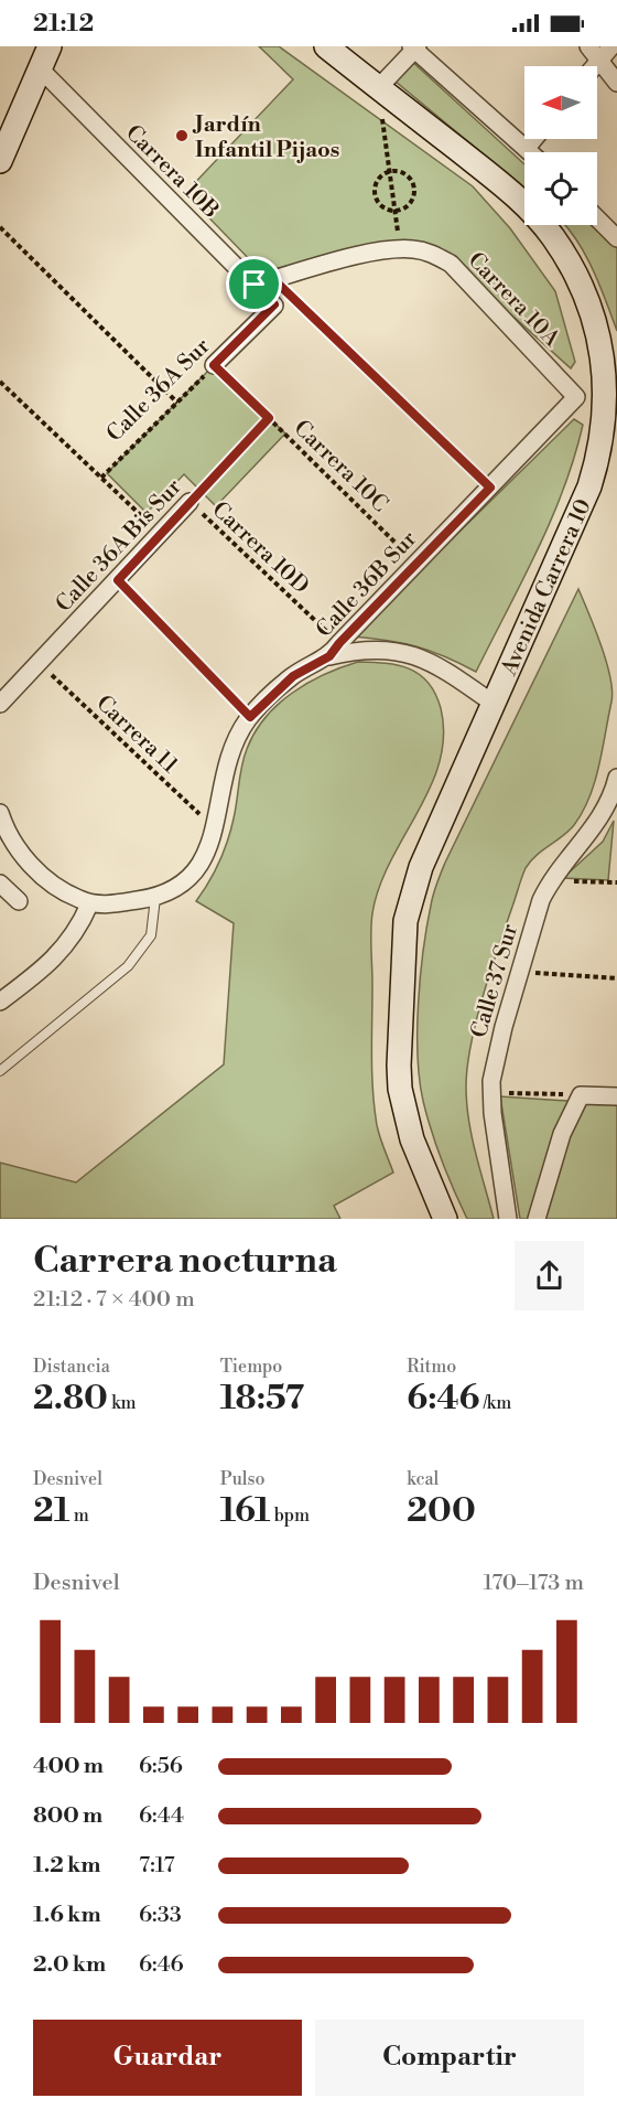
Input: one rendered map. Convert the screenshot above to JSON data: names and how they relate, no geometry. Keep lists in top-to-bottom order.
{
  "streets": {
    "main road": ["Avenida Carrera 10"],
    "street": [
      "Carrera 10B",
      "Carrera 10A",
      "Calle 36A Sur",
      "Calle 36A Bis Sur",
      "Calle 36B Sur",
      "Calle 37 Sur"
    ],
    "path": ["Carrera 10C", "Carrera 10D", "Carrera 11"]
  },
  "crossings": [
    ["Carrera 10B", "Carrera 10A"],
    ["Carrera 10B", "Calle 36A Sur"],
    ["Carrera 10A", "Calle 36B Sur"],
    ["Calle 36A Sur", "Carrera 10C"],
    ["Carrera 10C", "Calle 36A Bis Sur"],
    ["Carrera 10C", "Calle 36B Sur"],
    ["Calle 36A Bis Sur", "Carrera 10D"],
    ["Calle 36A Bis Sur", "Carrera 11"],
    ["Carrera 10D", "Calle 36B Sur"],
    ["Calle 36B Sur", "Carrera 11"]
  ],
  "places": ["Jardín Infantil Pijaos"],
  "north": "left",
  "page": {
    "status": "21:12",
    "heading": ["Carrera nocturna", "21:12 · 7 × 400 m"],
    "stats": [
      ["Distancia", "2.80 km"],
      ["Tiempo", "18:57"],
      ["Ritmo", "6:46 /km"],
      ["Desnivel", "21 m"],
      ["Pulso", "161 bpm"],
      ["kcal", "200"]
    ],
    "chart": ["Desnivel", "170–173 m"],
    "list": [
      {
        "name": "400 m",
        "note": "6:56"
      },
      {
        "name": "800 m",
        "note": "6:44"
      },
      {
        "name": "1.2 km",
        "note": "7:17"
      },
      {
        "name": "1.6 km",
        "note": "6:33"
      },
      {
        "name": "2.0 km",
        "note": "6:46"
      }
    ],
    "buttons": ["Guardar", "Compartir"]
  }
}
